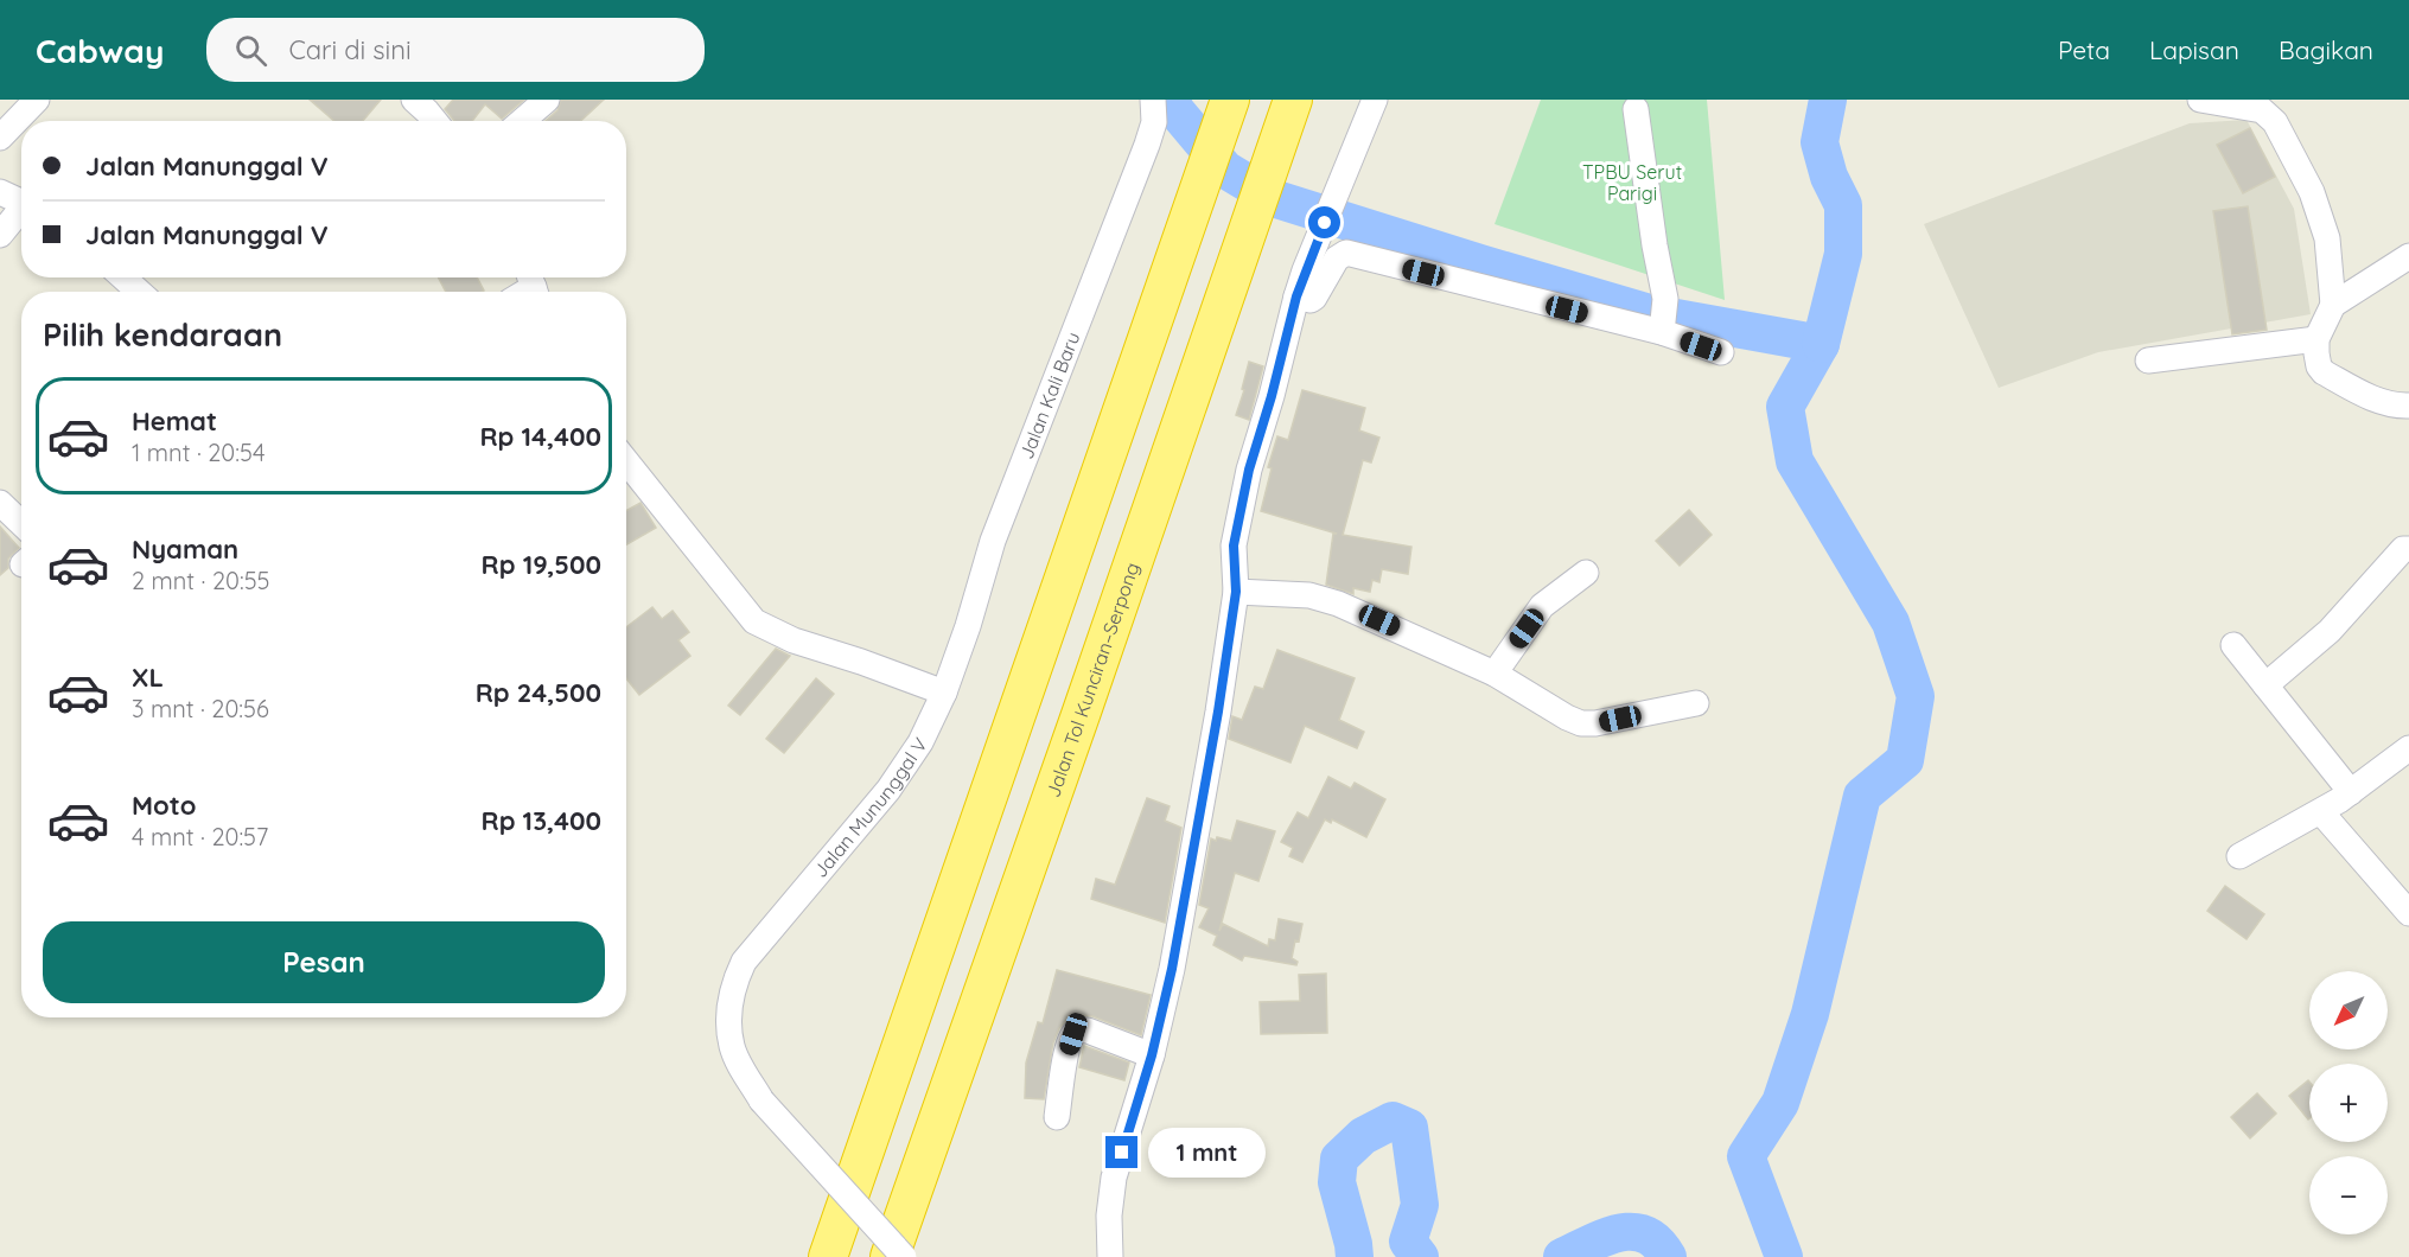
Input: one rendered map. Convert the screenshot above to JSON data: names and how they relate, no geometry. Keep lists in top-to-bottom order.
{
  "streets": {
    "highway": ["Jalan Tol Kunciran–Serpong"],
    "street": ["Jalan Kali Baru", "Jalan Mununggal V"]
  },
  "crossings": [
    ["Jalan Kali Baru", "Jalan Mununggal V"]
  ],
  "parks": ["TPBU Serut Parigi"],
  "north": "bottom left",
  "page": {
    "header": "Cabway",
    "search": "Cari di sini",
    "nav": ["Peta", "Lapisan", "Bagikan"],
    "banner": ["Jalan Manunggal V", "Jalan Manunggal V"],
    "heading": "Pilih kendaraan",
    "list": [
      {
        "name": "Hemat",
        "note": "1 mnt · 20:54",
        "value": "Rp 14,400"
      },
      {
        "name": "Nyaman",
        "note": "2 mnt · 20:55",
        "value": "Rp 19,500"
      },
      {
        "name": "XL",
        "note": "3 mnt · 20:56",
        "value": "Rp 24,500"
      },
      {
        "name": "Moto",
        "note": "4 mnt · 20:57",
        "value": "Rp 13,400"
      }
    ],
    "buttons": "Pesan",
    "map_buttons": ["+", "−"],
    "bubble": "1 mnt"
  }
}
